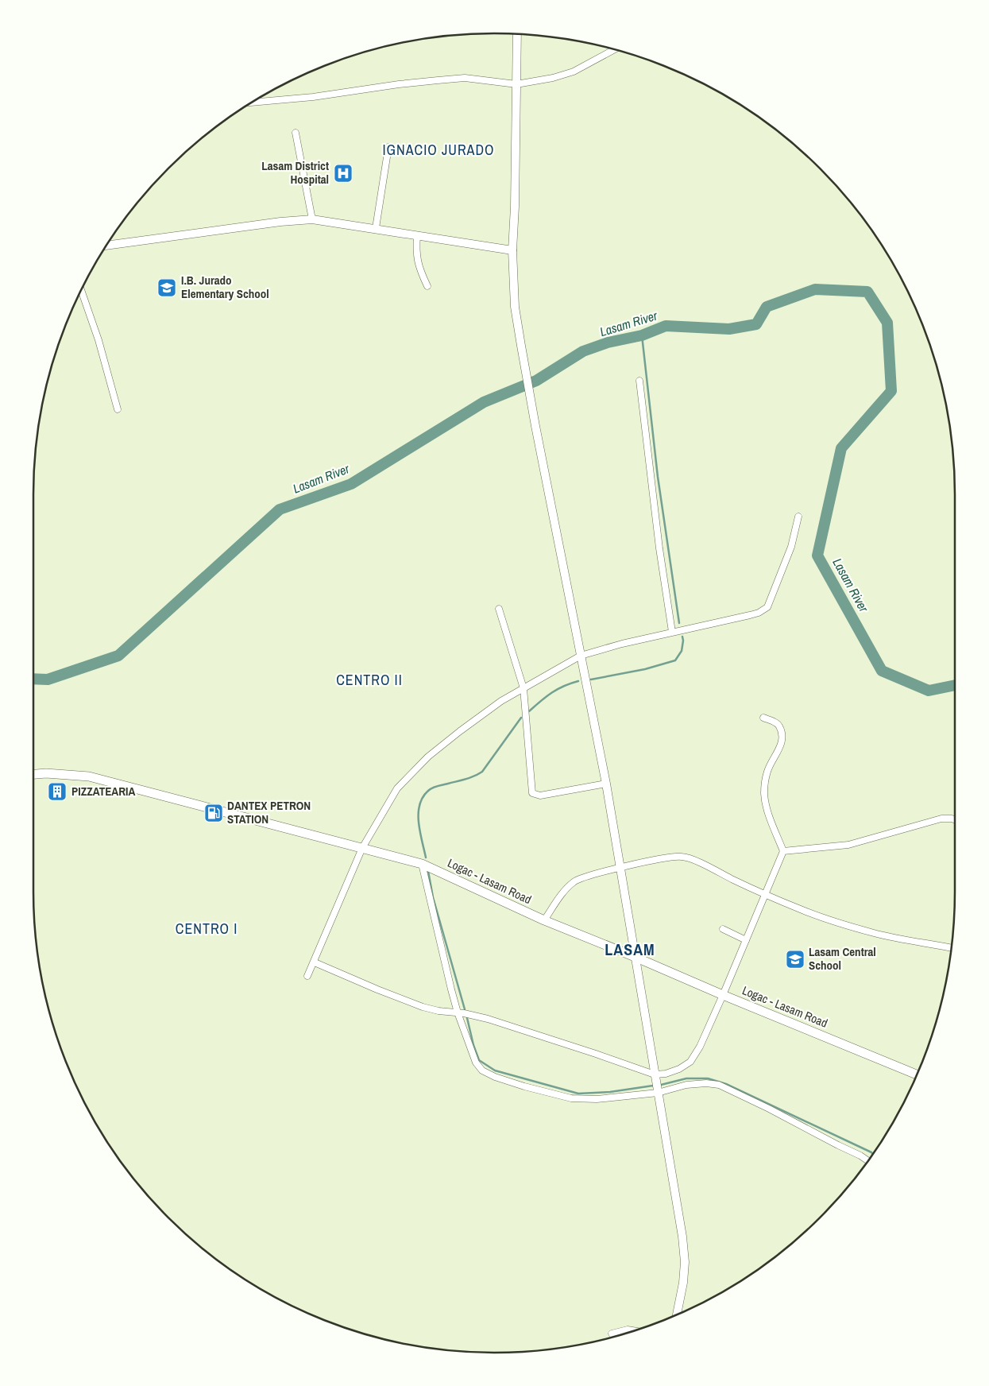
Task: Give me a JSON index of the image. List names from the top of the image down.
{
  "streets": {
    "main road": ["Logac - Lasam Road"]
  },
  "districts": [
    "IGNACIO JURADO",
    "CENTRO II",
    "CENTRO I",
    "LASAM"
  ],
  "water": ["Lasam River"],
  "places": {
    "hospital": ["Lasam District Hospital"],
    "school or university": ["I.B. Jurado Elementary School", "Lasam Central School"],
    "building": ["PIZZATEARIA"],
    "fuel station": ["DANTEX PETRON STATION"]
  }
}
